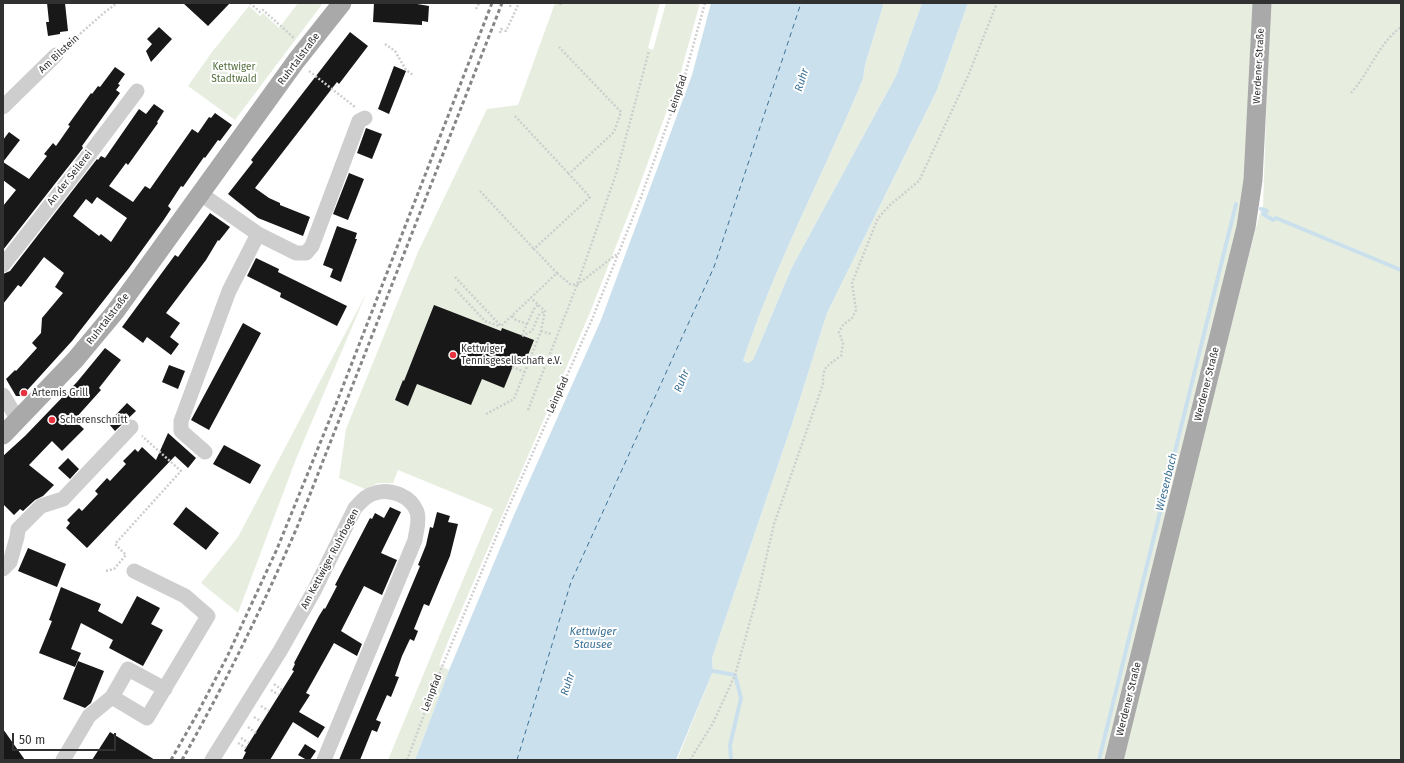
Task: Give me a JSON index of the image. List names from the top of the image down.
{
  "streets": {
    "main road": ["Ruhrtalstraße", "Werdener Straße"],
    "street": ["Am Bilstein", "An der Seilerei", "Am Kettwiger Ruhrbogen"],
    "path": ["Leinpfad"]
  },
  "water": ["Ruhr", "Wiesenbach", "Kettwiger Stausee"],
  "parks": ["Kettwiger Stadtwald"],
  "places": ["Kettwiger Tennisgesellschaft e.V.", "Artemis Grill", "Scherenschnitt"],
  "scale_bar": "50 m"
}
